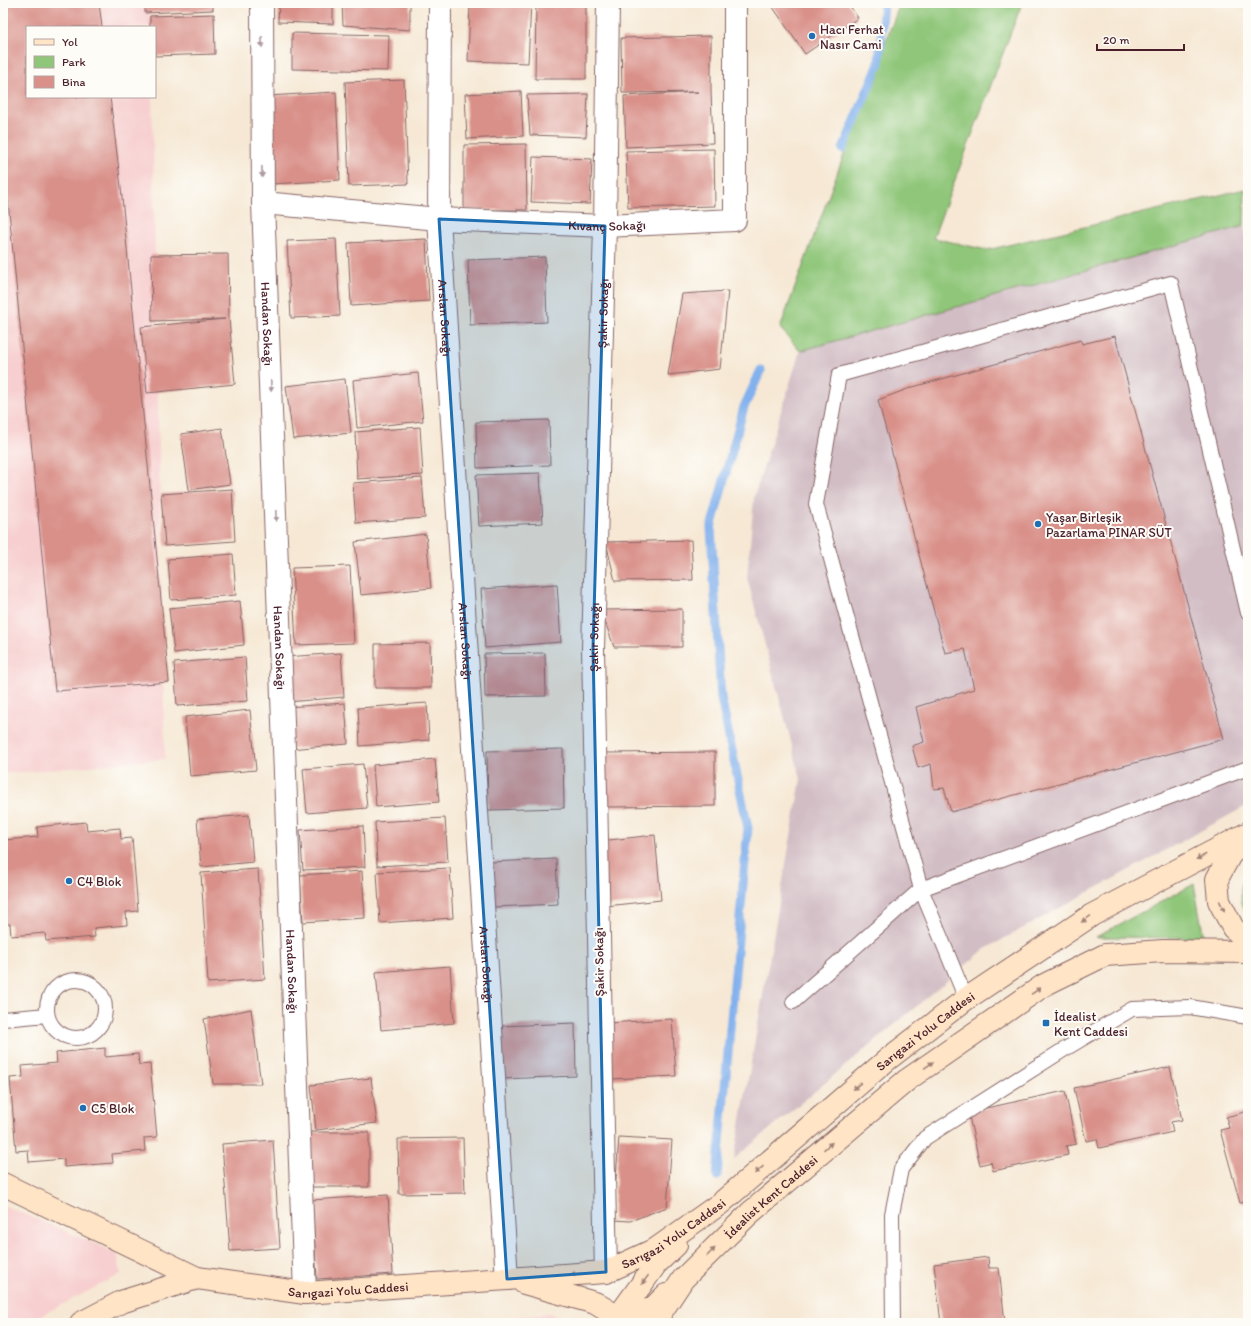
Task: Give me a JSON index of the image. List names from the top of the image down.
{
  "streets": {
    "street": [
      "Kıvanç Sokağı",
      "Şakir Sokağı",
      "Arslan Sokağı",
      "Handan Sokağı",
      "Sarıgazi Yolu Caddesi",
      "İdealist Kent Caddesi"
    ]
  },
  "crossings": [
    ["Kıvanç Sokağı", "Şakir Sokağı"],
    ["Kıvanç Sokağı", "Arslan Sokağı"],
    ["Kıvanç Sokağı", "Handan Sokağı"],
    ["Şakir Sokağı", "Sarıgazi Yolu Caddesi"],
    ["Arslan Sokağı", "Sarıgazi Yolu Caddesi"],
    ["Handan Sokağı", "Sarıgazi Yolu Caddesi"]
  ],
  "one_way": ["Handan Sokağı", "Sarıgazi Yolu Caddesi", "İdealist Kent Caddesi"],
  "places": {
    "other": [
      "Hacı Ferhat Nasır Cami",
      "Yaşar Birleşik Pazarlama PINAR SÜT",
      "C4 Blok",
      "C5 Blok"
    ],
    "transit": ["İdealist Kent Caddesi"]
  },
  "legend": ["Yol", "Park", "Bina"],
  "scale_bar": "20 m"
}
